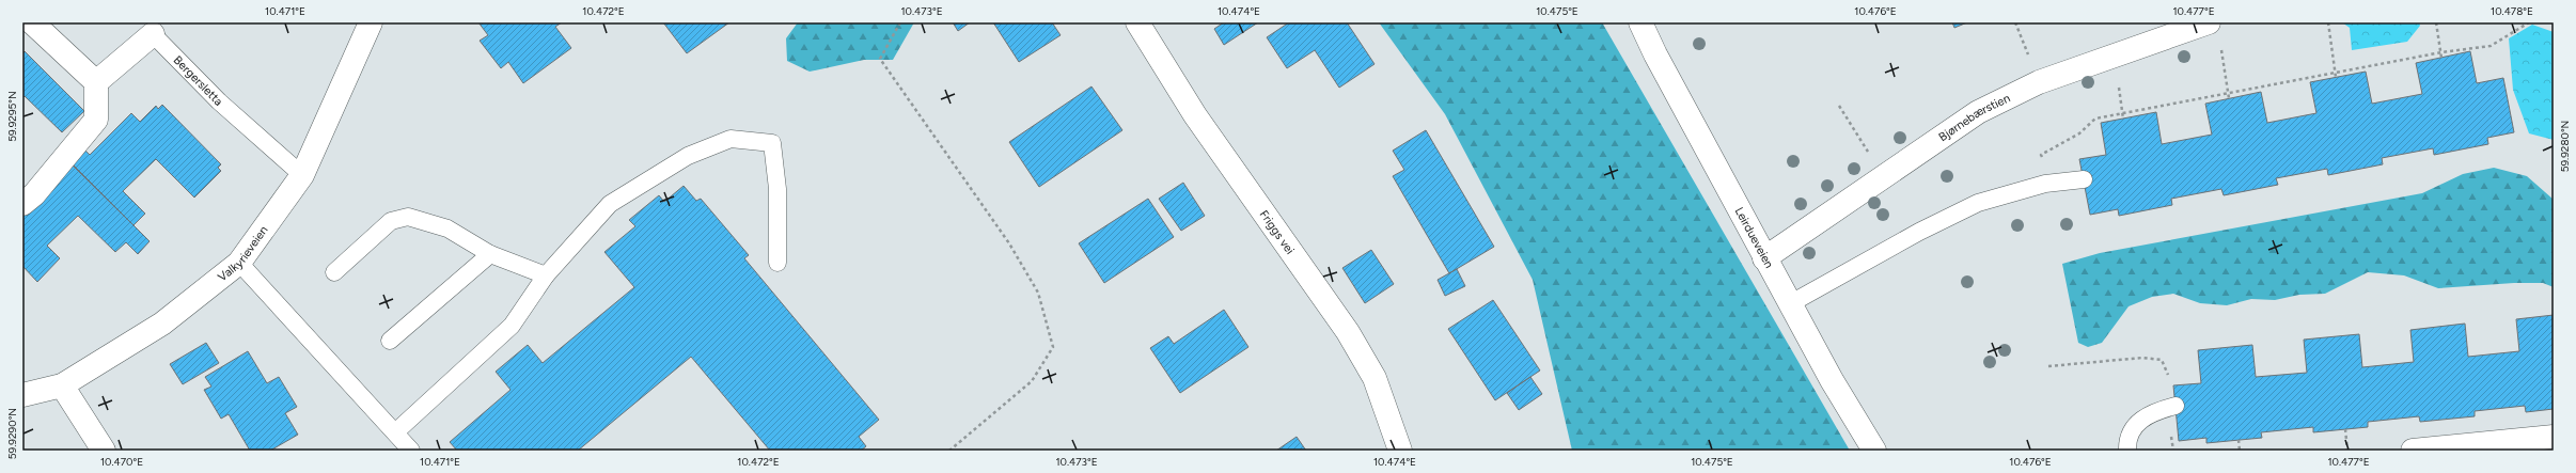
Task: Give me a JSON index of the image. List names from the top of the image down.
{
  "streets": {
    "street": [
      "Bergersletta",
      "Bjørnebærstien",
      "Friggs vei",
      "Leirdueveien",
      "Valkyrieveien"
    ]
  },
  "crossings": [
    ["Bergersletta", "Valkyrieveien"],
    ["Bjørnebærstien", "Leirdueveien"]
  ],
  "coordinates": [
    "10.471°E",
    "10.472°E",
    "10.473°E",
    "10.474°E",
    "10.475°E",
    "10.476°E",
    "10.477°E",
    "10.478°E",
    "59.9295°N",
    "59.9280°N",
    "59.9290°N",
    "10.470°E"
  ]
}
